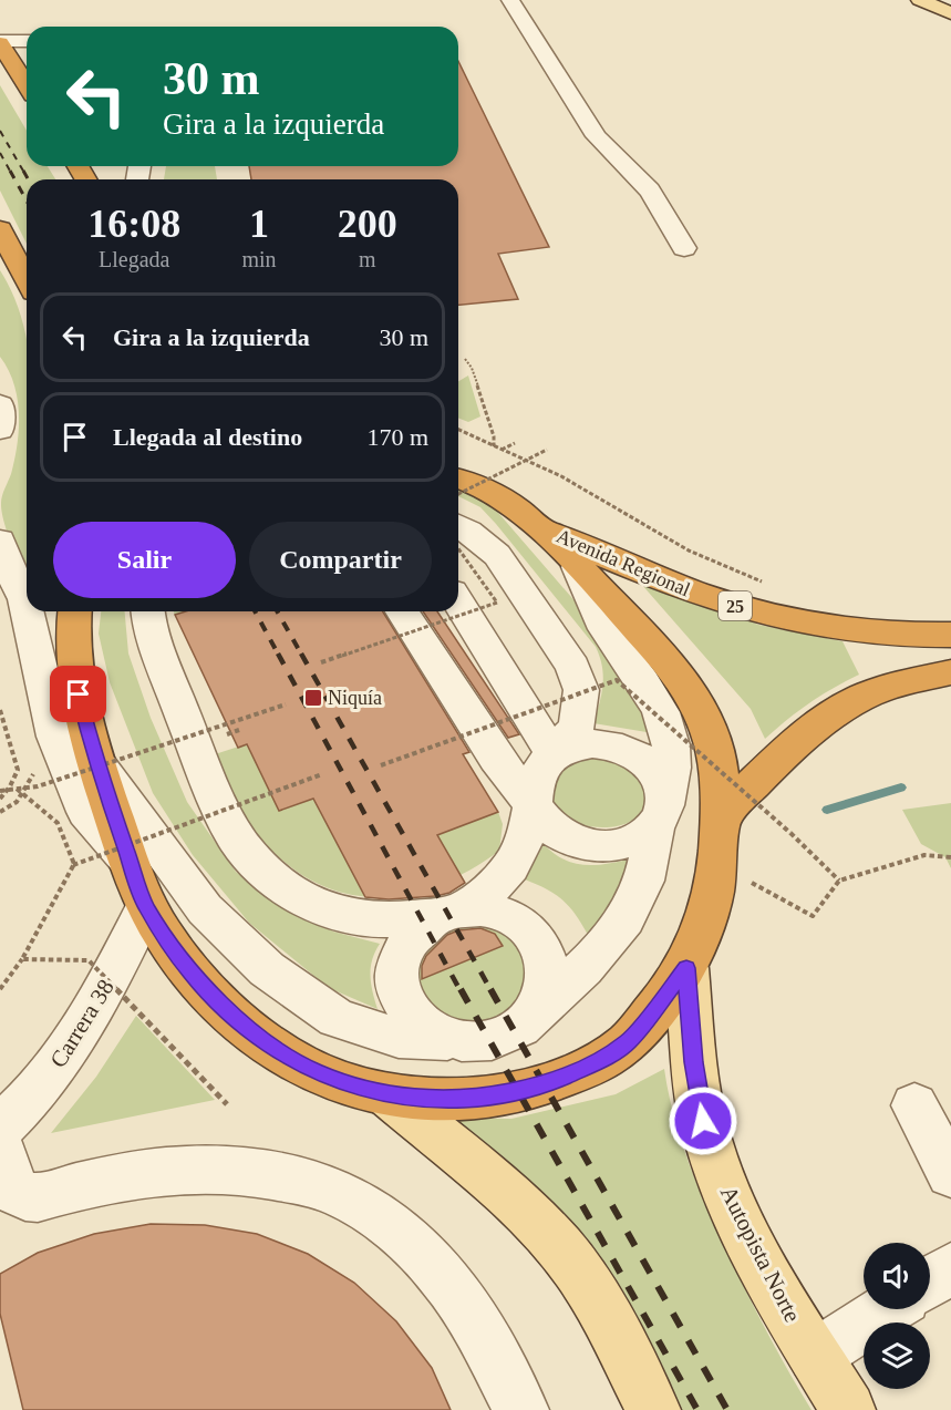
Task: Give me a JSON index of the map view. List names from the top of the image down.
{
  "streets": {
    "highway": ["Avenida Regional", "25"],
    "main road": ["Autopista Norte"],
    "street": ["Carrera 38"]
  },
  "crossings": [
    ["Avenida Regional", "25"],
    ["25", "Carrera 38"],
    ["25", "Autopista Norte"]
  ],
  "places": {
    "transit": ["Niquía"]
  },
  "page": {
    "turn": ["30 m", "Gira a la izquierda"],
    "eta": [
      "16:08",
      "Llegada",
      "1",
      "min",
      "200",
      "m"
    ],
    "list": [
      {
        "name": "Gira a la izquierda",
        "value": "30 m"
      },
      {
        "name": "Llegada al destino",
        "value": "170 m"
      }
    ],
    "buttons": ["Salir", "Compartir"]
  }
}
